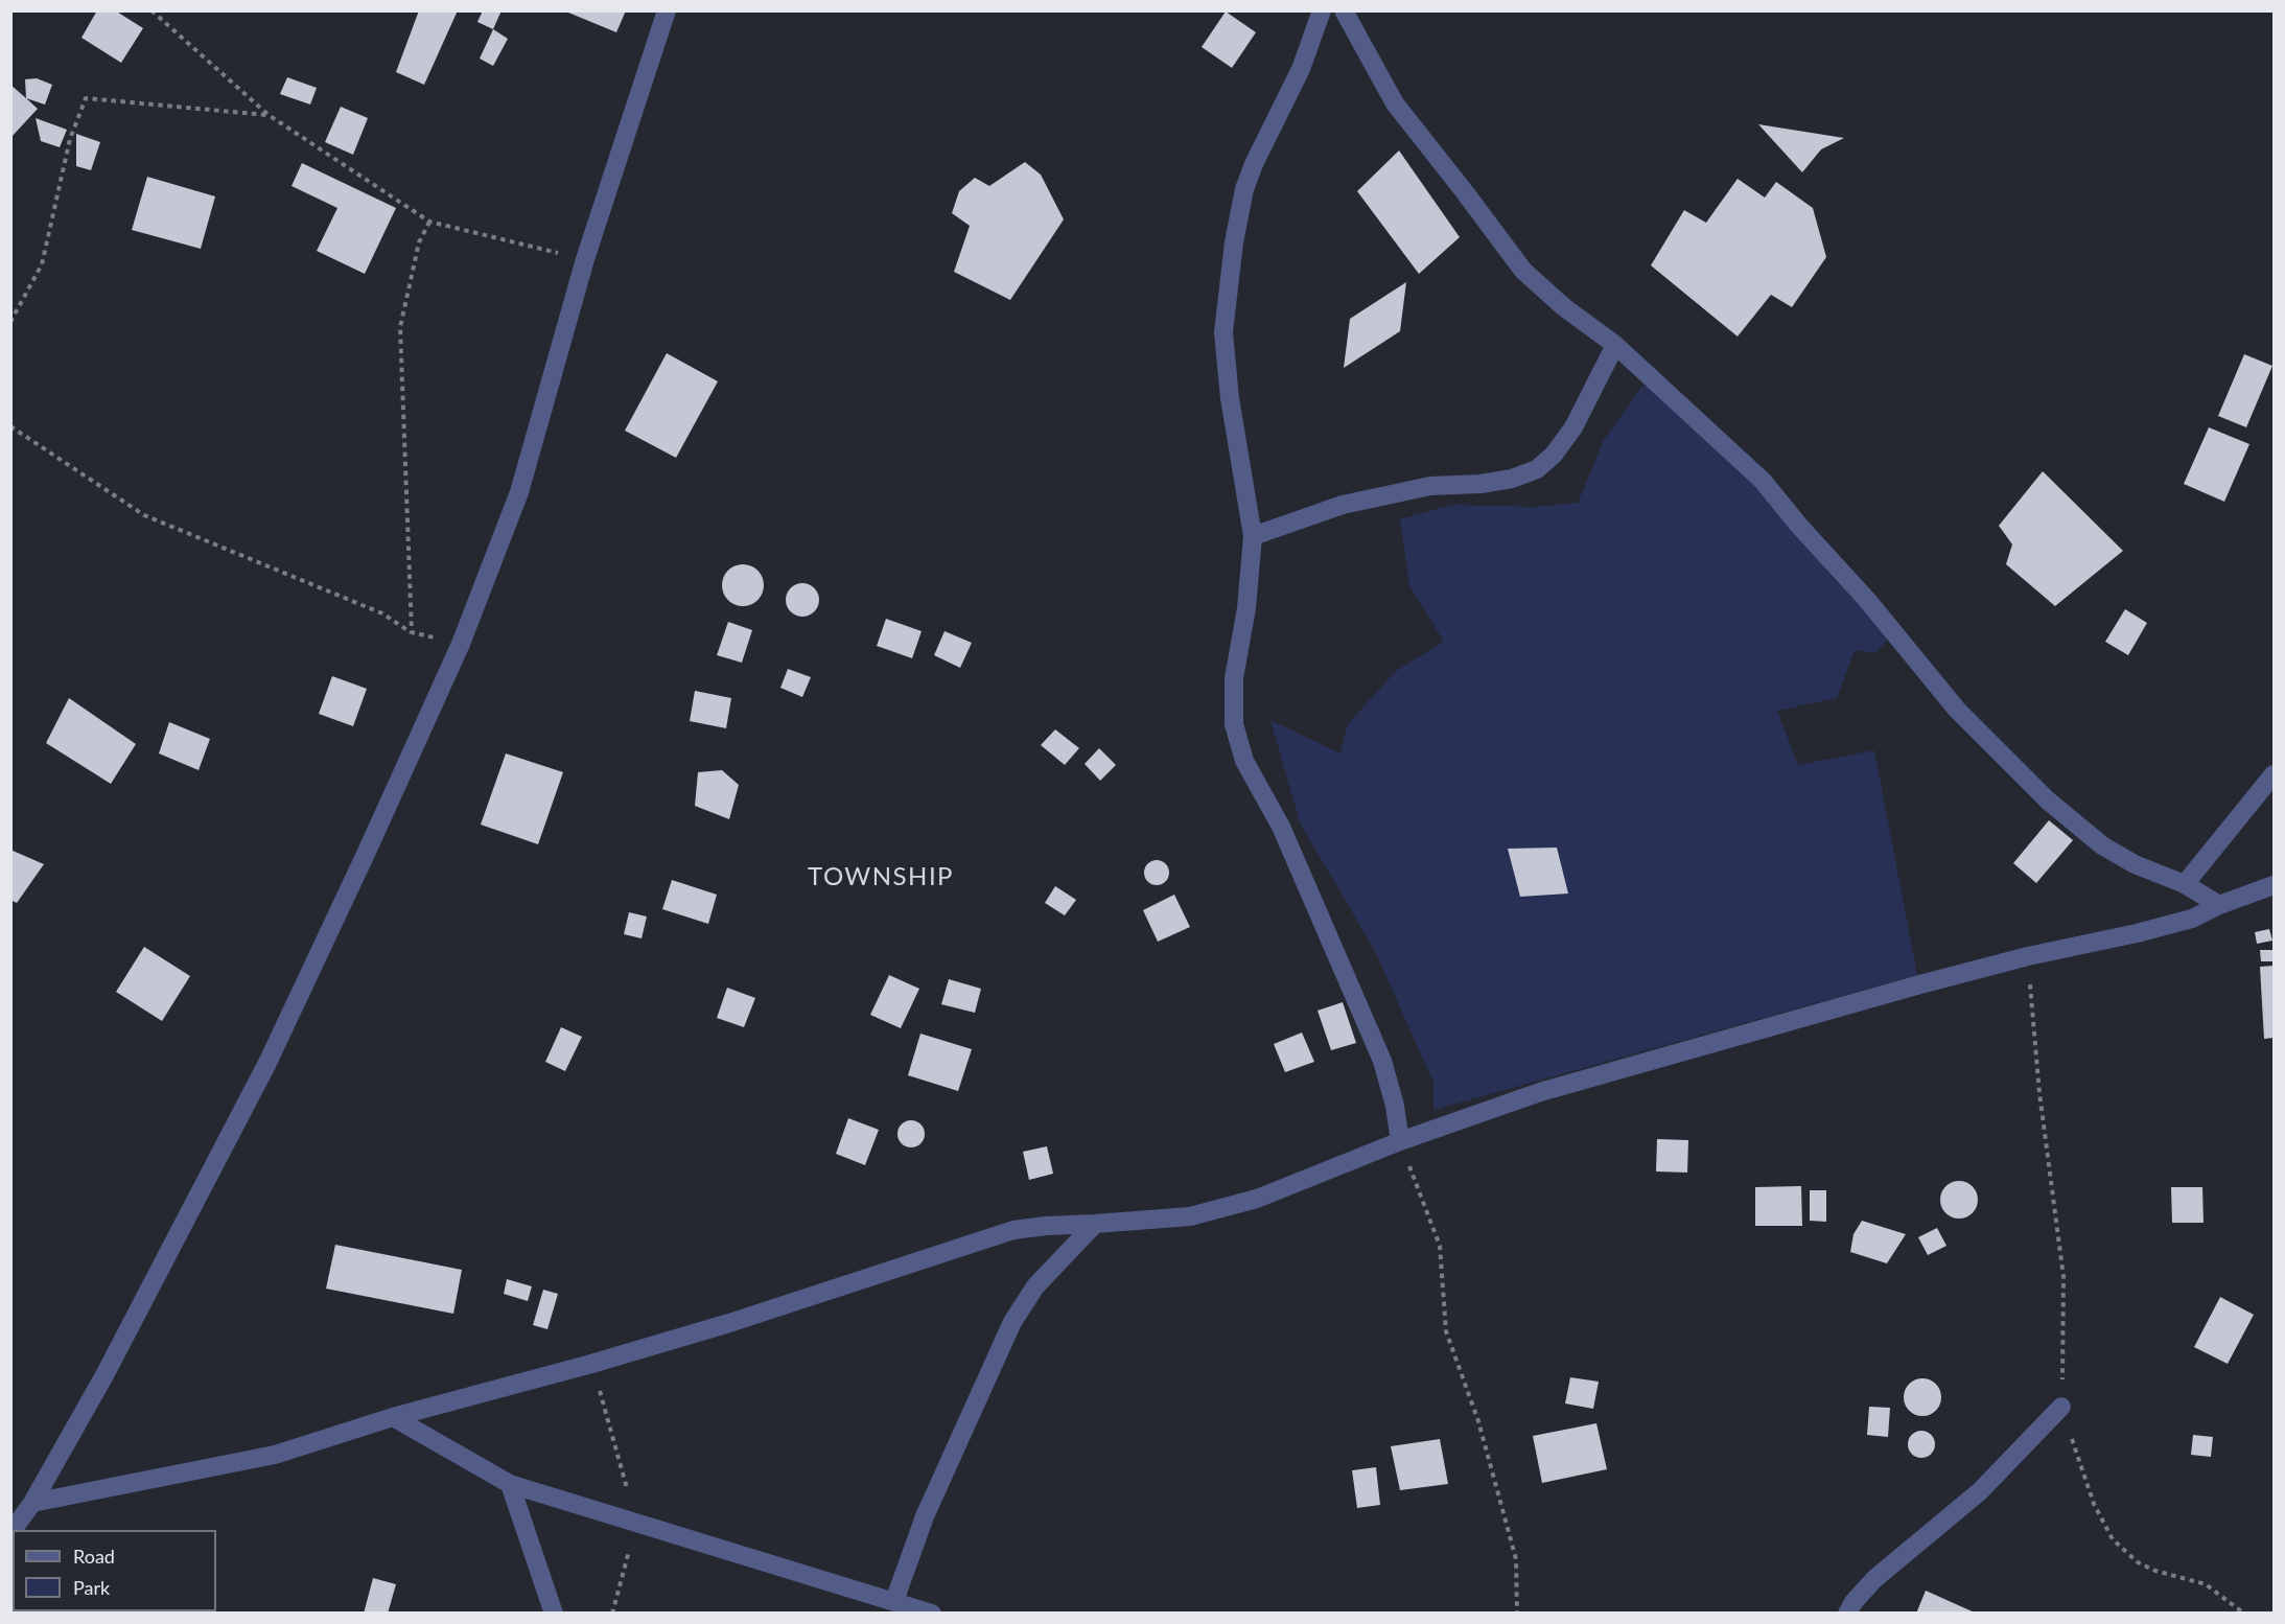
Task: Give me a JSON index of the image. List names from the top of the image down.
{
  "districts": ["TOWNSHIP"],
  "legend": ["Road", "Park"]
}
